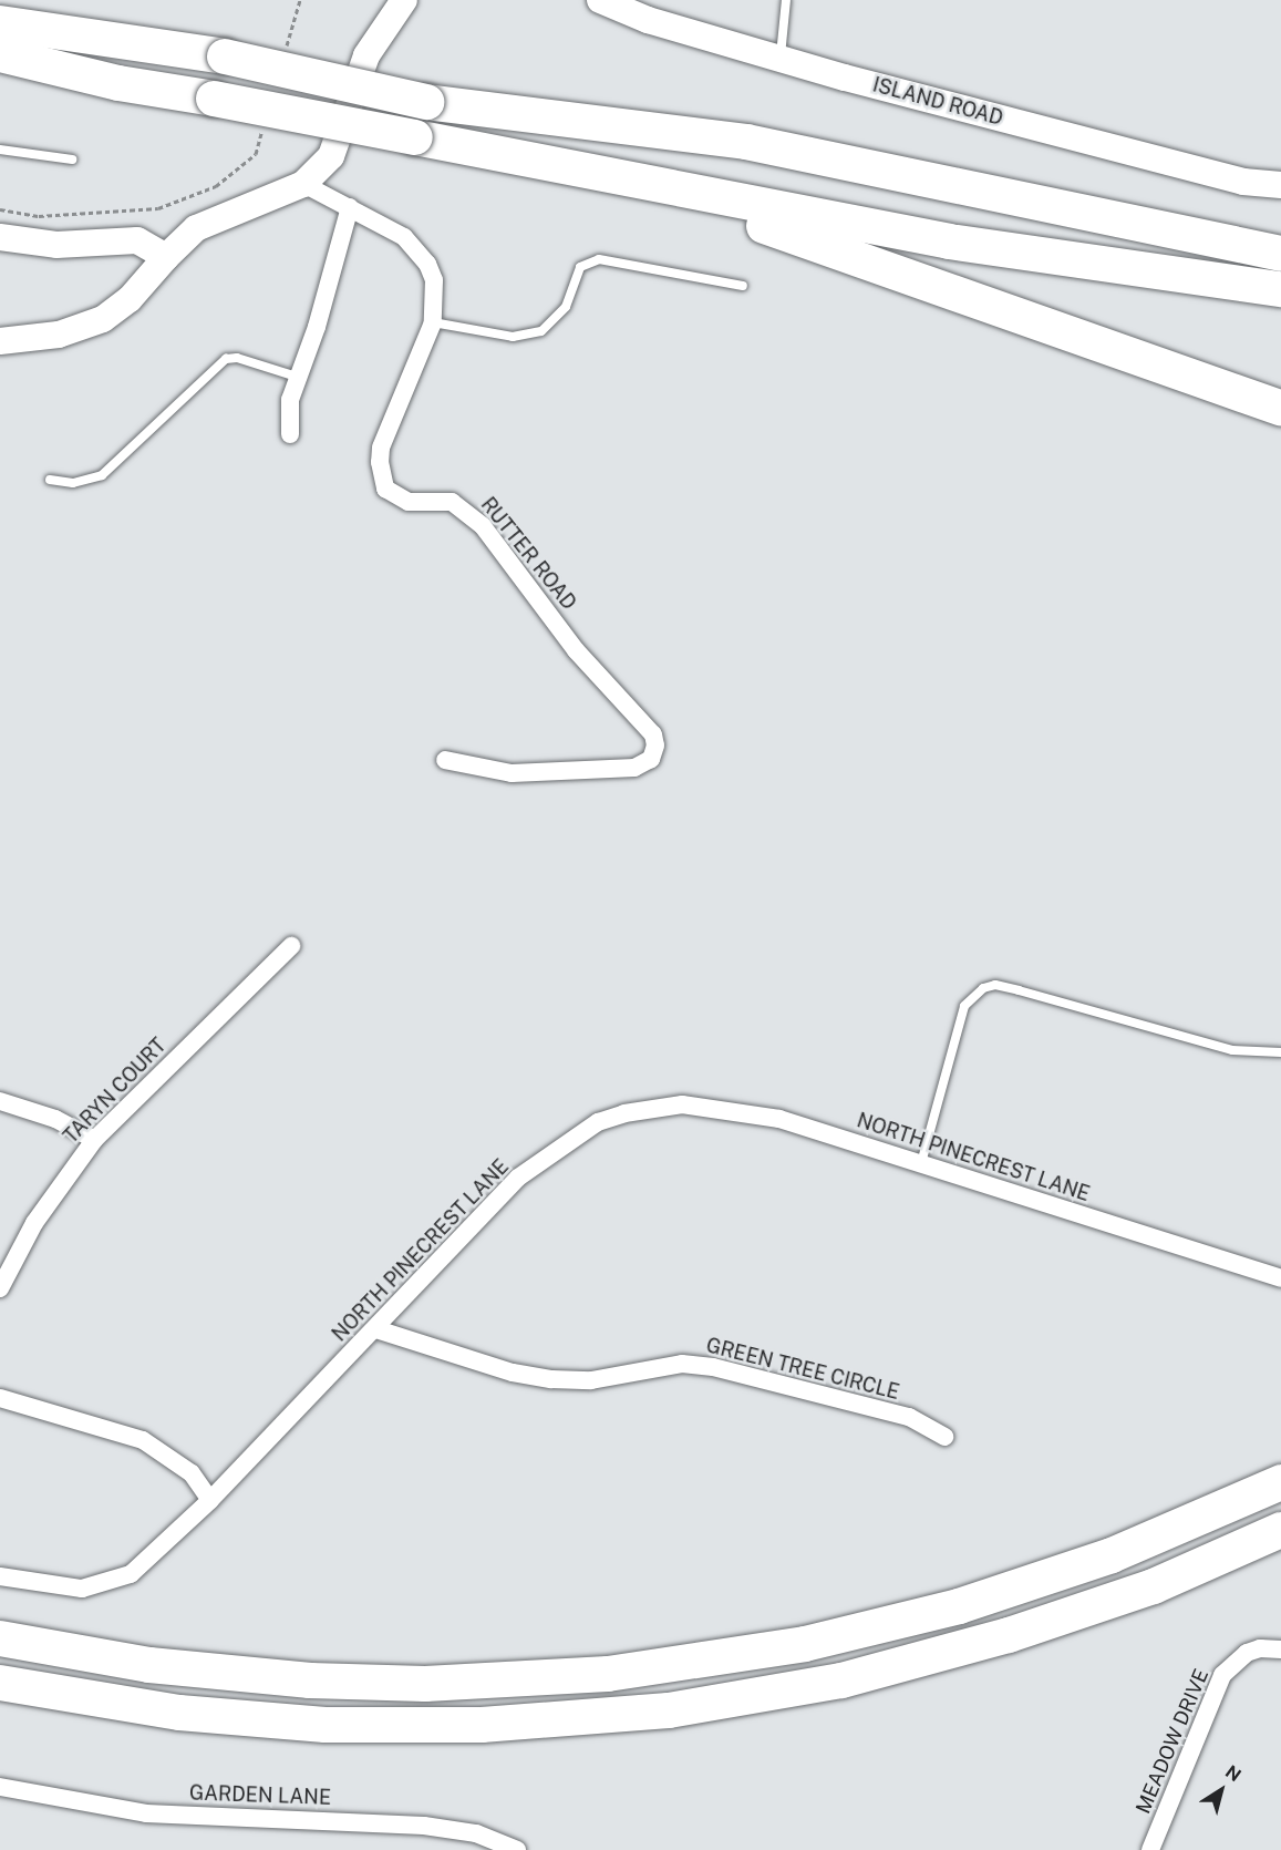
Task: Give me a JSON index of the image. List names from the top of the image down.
{
  "streets": {
    "street": [
      "ISLAND ROAD",
      "RUTTER ROAD",
      "TARYN COURT",
      "NORTH PINECREST LANE",
      "GREEN TREE CIRCLE",
      "MEADOW DRIVE",
      "GARDEN LANE"
    ]
  },
  "crossings": [
    ["NORTH PINECREST LANE", "GREEN TREE CIRCLE"]
  ],
  "north": "top right"
}
